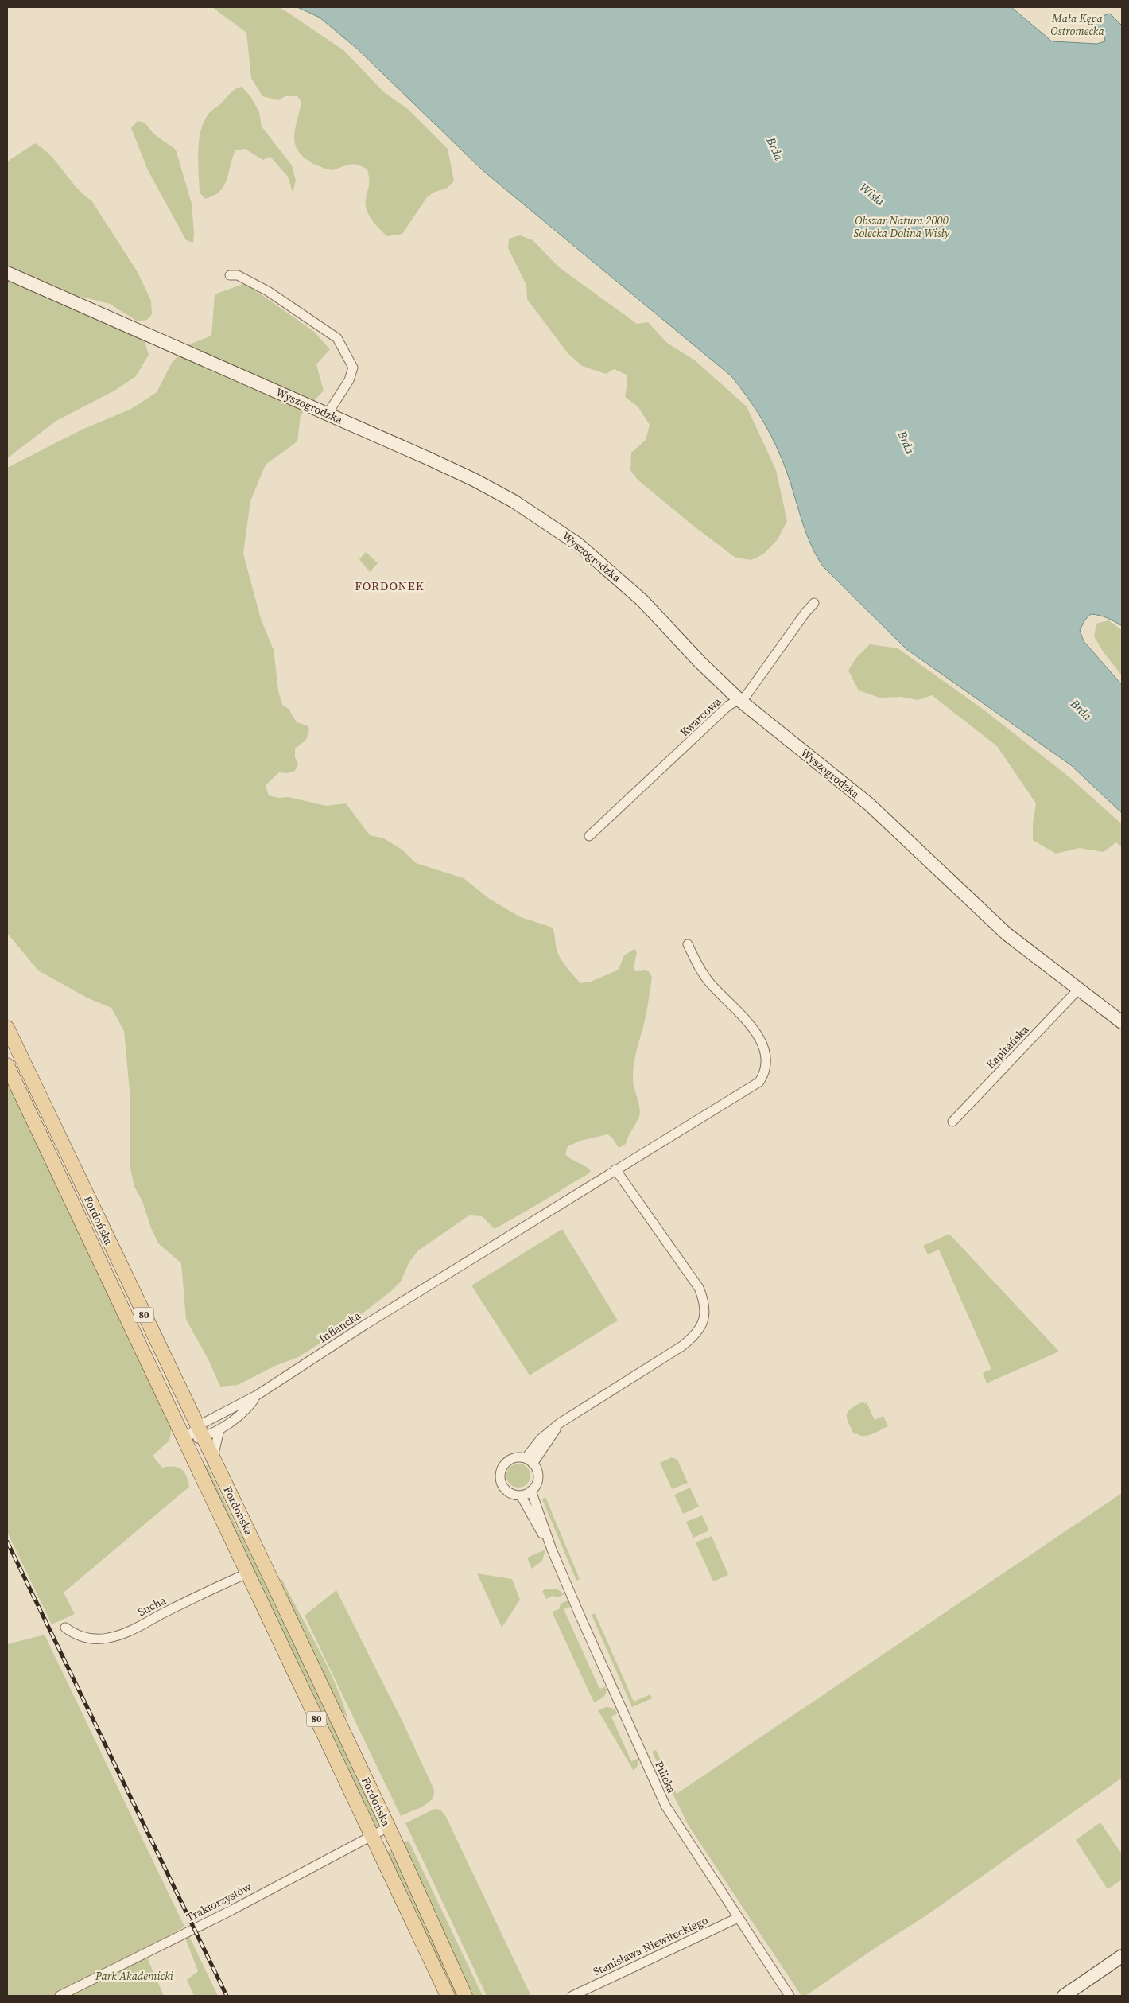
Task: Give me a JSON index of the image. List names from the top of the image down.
{
  "streets": {
    "main road": ["Fordońska", "80"],
    "street": [
      "Wyszogrodzka",
      "Kwarcowa",
      "Kapitańska",
      "Inflancka",
      "Sucha",
      "Pilicka",
      "Traktorzystów",
      "Stanisława Niewiteckiego"
    ]
  },
  "crossings": [
    ["Wyszogrodzka", "Kwarcowa"],
    ["Wyszogrodzka", "Kapitańska"],
    ["Fordońska", "Inflancka"],
    ["Fordońska", "Sucha"],
    ["Fordońska", "Traktorzystów"],
    ["Pilicka", "Stanisława Niewiteckiego"]
  ],
  "districts": ["FORDONEK"],
  "water": ["Brda", "Wisła"],
  "parks": ["Mała Kępa Ostromecka", "Obszar Natura 2000 Solecka Dolina Wisły", "Park Akademicki"]
}
